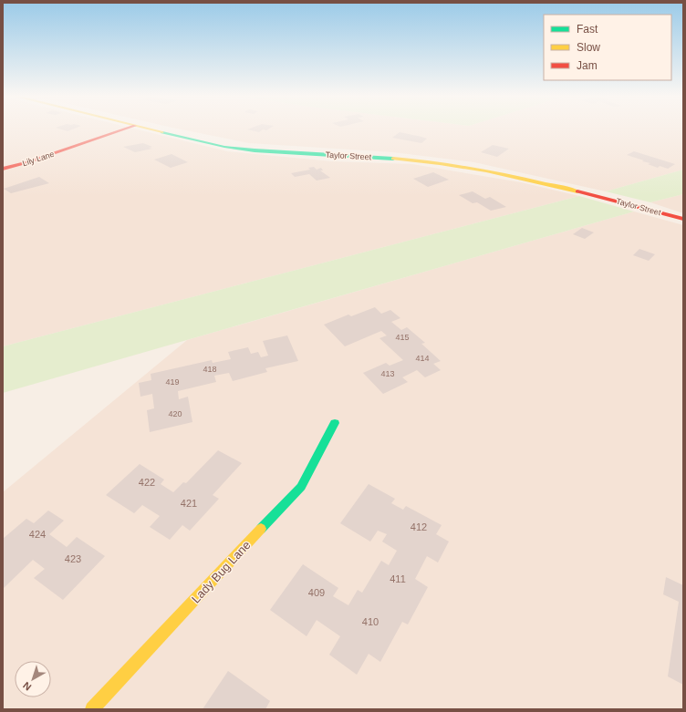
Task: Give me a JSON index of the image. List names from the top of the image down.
{
  "streets": {
    "street": ["Taylor Street", "Lily Lane", "Lady Bug Lane"]
  },
  "house_numbers": [
    "415",
    "414",
    "418",
    "413",
    "419",
    "420",
    "422",
    "421",
    "412",
    "424",
    "423",
    "411",
    "409",
    "410"
  ],
  "legend": ["Fast", "Slow", "Jam"],
  "north": "bottom left"
}
